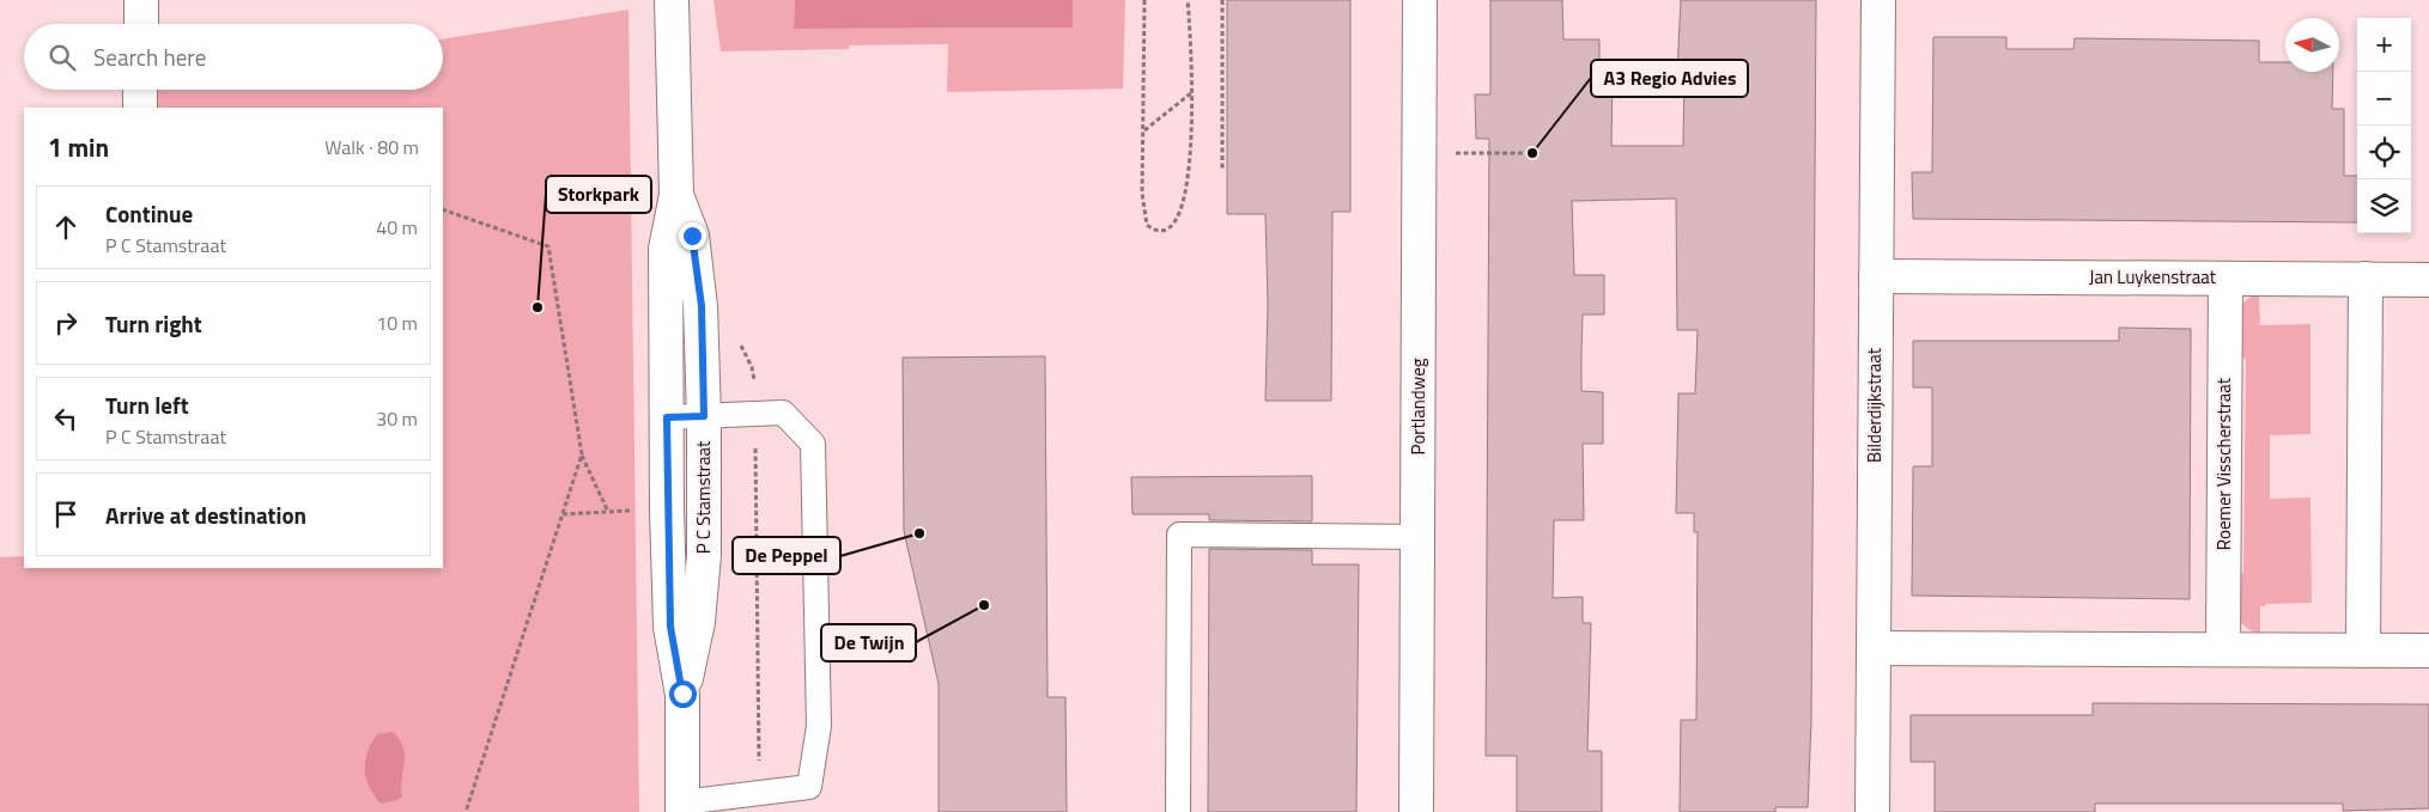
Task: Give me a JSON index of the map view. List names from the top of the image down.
{
  "streets": {
    "street": [
      "Jan Luykenstraat",
      "Bilderdijkstraat",
      "Portlandweg",
      "Roemer Visscherstraat",
      "P C Stamstraat"
    ]
  },
  "crossings": [
    ["Jan Luykenstraat", "Bilderdijkstraat"],
    ["Jan Luykenstraat", "Roemer Visscherstraat"]
  ],
  "places": [
    "A3 Regio Advies",
    "Storkpark",
    "De Peppel",
    "De Twijn"
  ],
  "north": "left",
  "page": {
    "map_buttons": ["+", "−"],
    "search": "Search here",
    "heading": ["1 min", "Walk · 80 m"],
    "list": [
      ["Continue", "P C Stamstraat", "40 m"],
      ["Turn right", "10 m"],
      ["Turn left", "P C Stamstraat", "30 m"],
      "Arrive at destination"
    ]
  }
}
